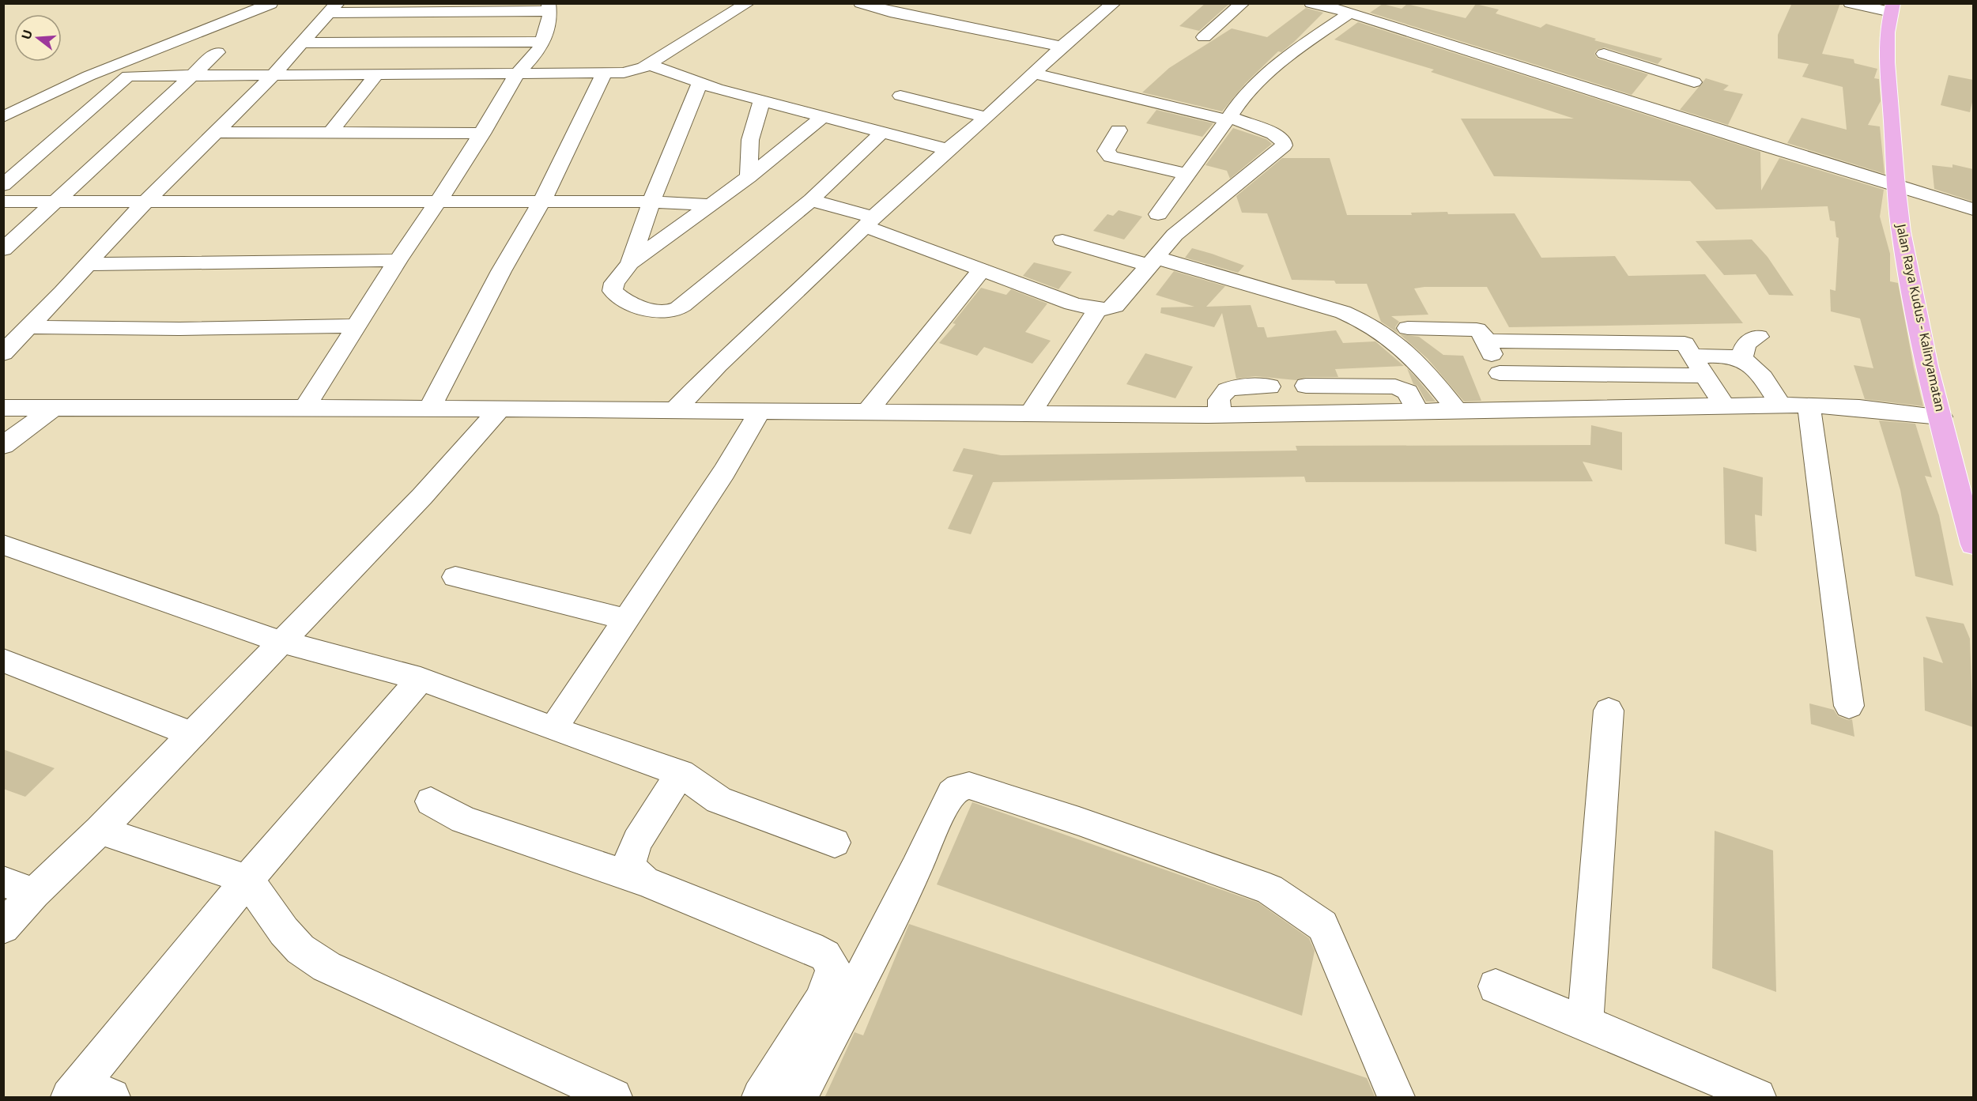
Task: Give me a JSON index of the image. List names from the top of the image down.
{
  "streets": {
    "main road": ["Jalan Raya Kudus - Kalinyamatan"]
  },
  "north": "left"
}
